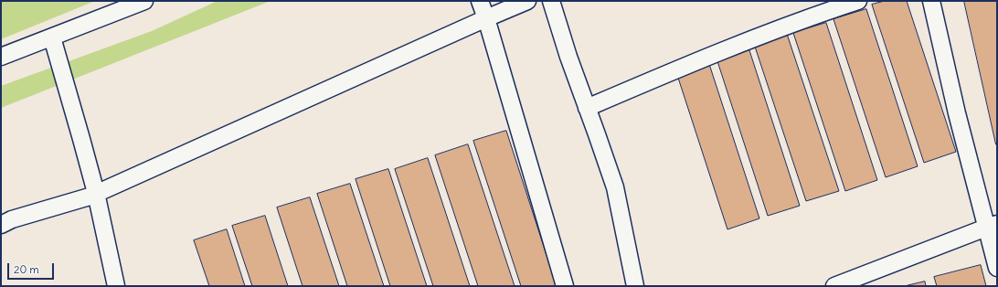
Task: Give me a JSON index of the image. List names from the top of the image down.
{
  "scale_bar": "20 m"
}
